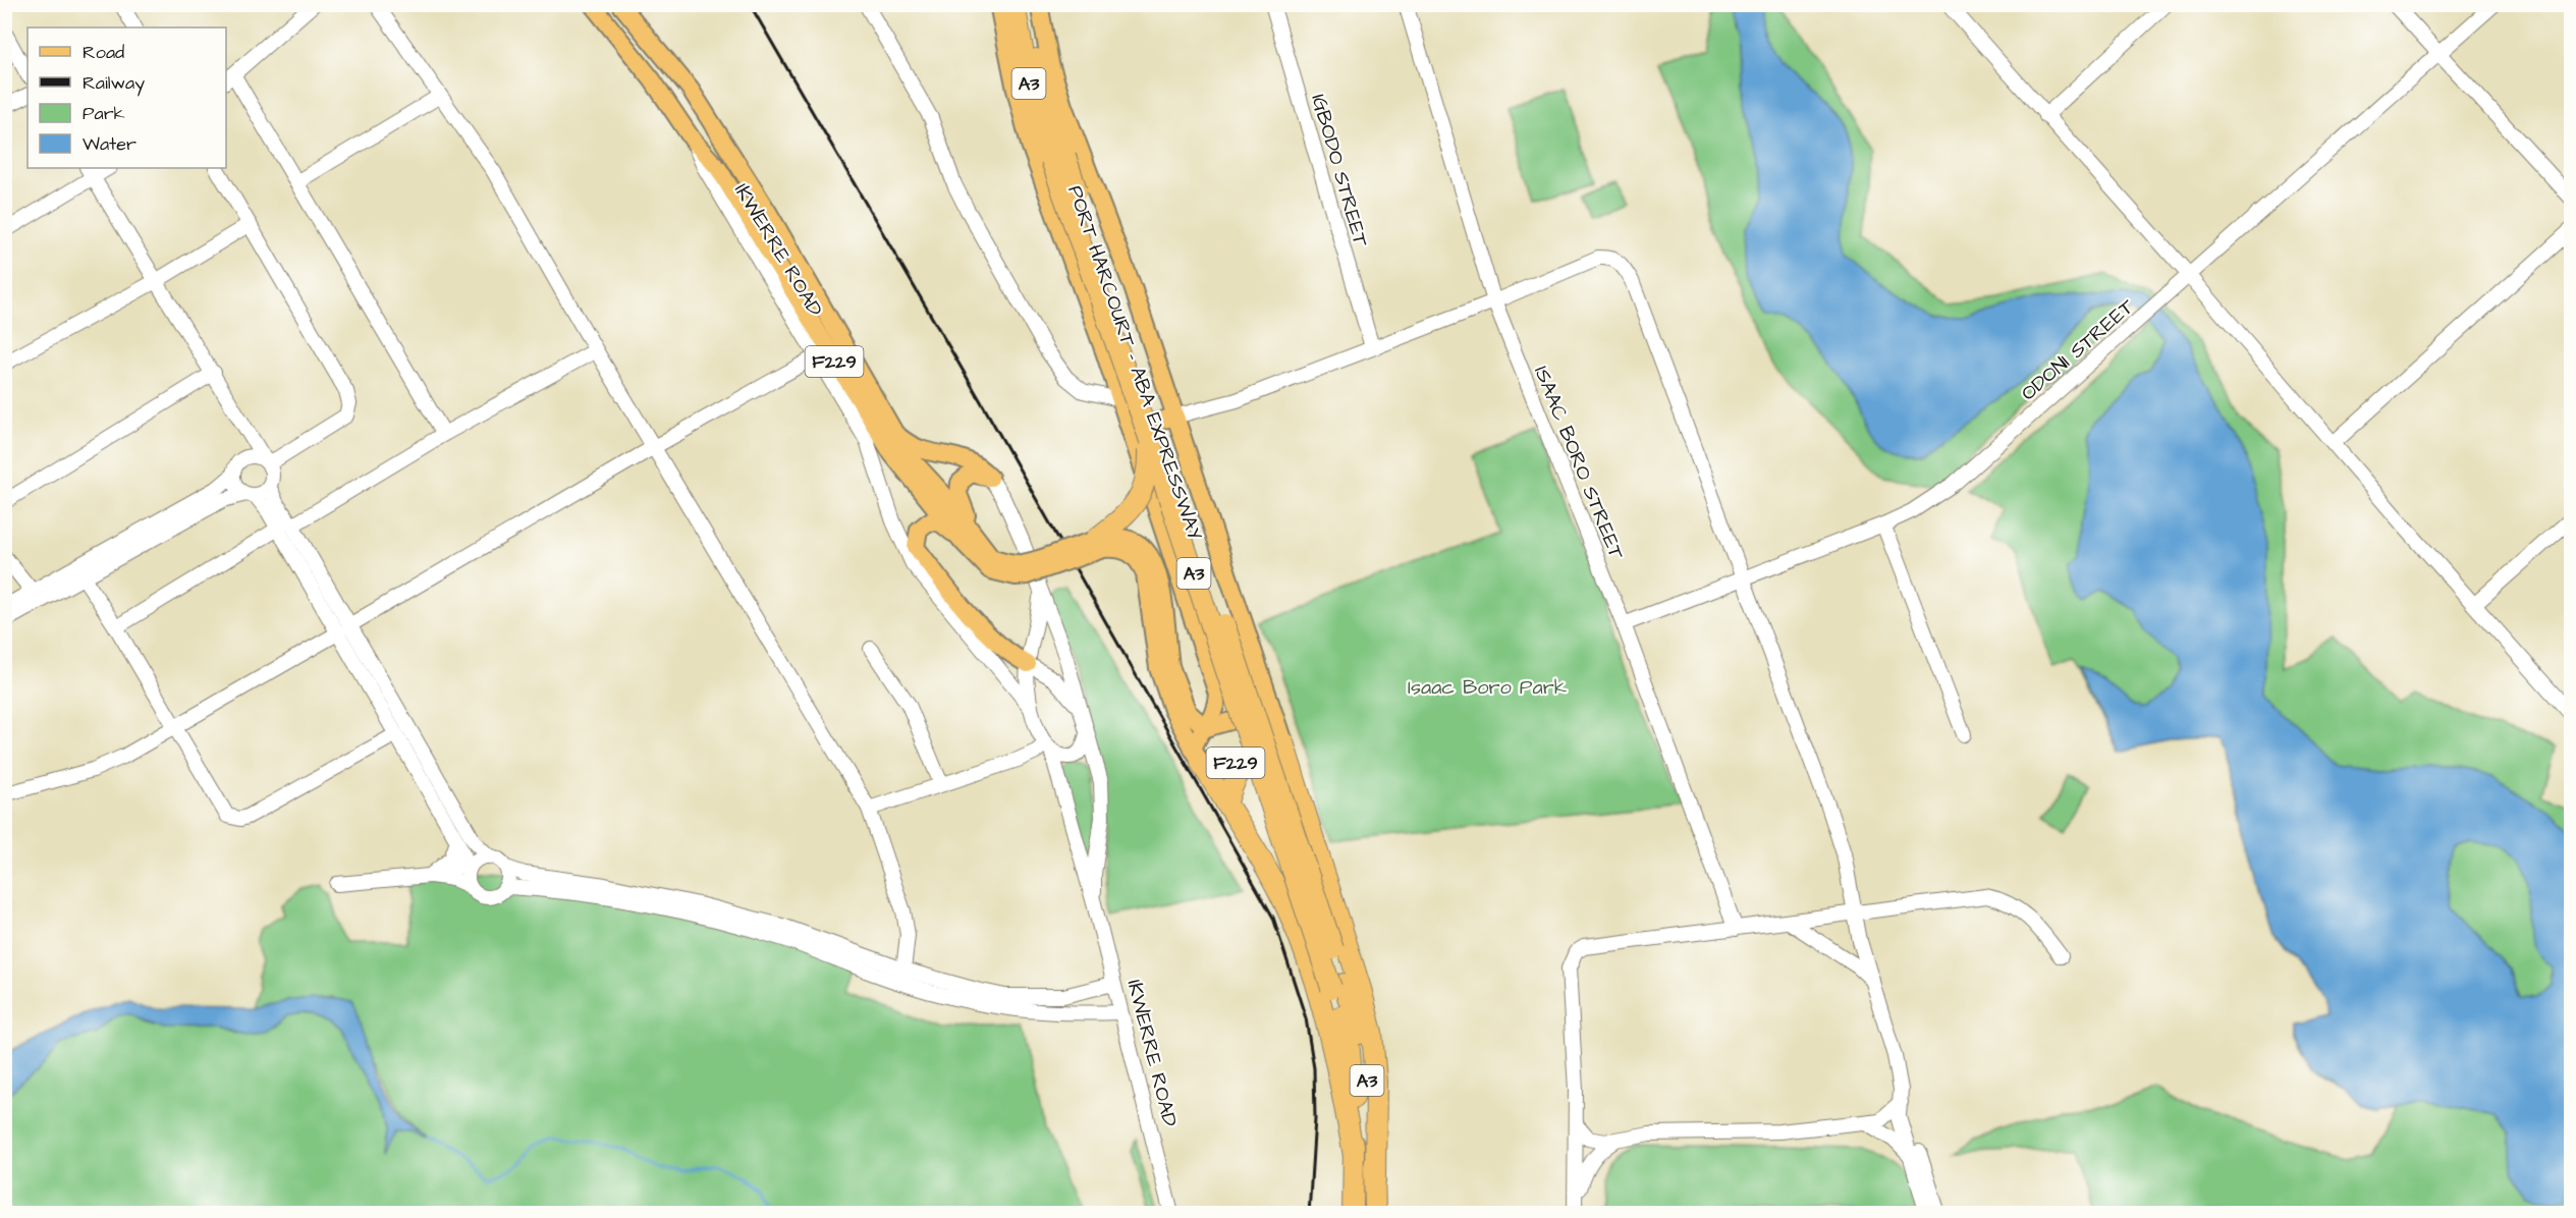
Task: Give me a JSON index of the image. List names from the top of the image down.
{
  "streets": {
    "highway": ["A3", "F229", "PORT HARCOURT - ABA EXPRESSWAY"],
    "main road": ["IKWERRE ROAD"],
    "street": ["IGBODO STREET", "ODONI STREET", "ISAAC BORO STREET"]
  },
  "crossings": [
    ["IKWERRE ROAD", "F229"],
    ["ODONI STREET", "ISAAC BORO STREET"]
  ],
  "parks": ["Isaac Boro Park"],
  "legend": [
    "Road",
    "Railway",
    "Park",
    "Water"
  ]
}
